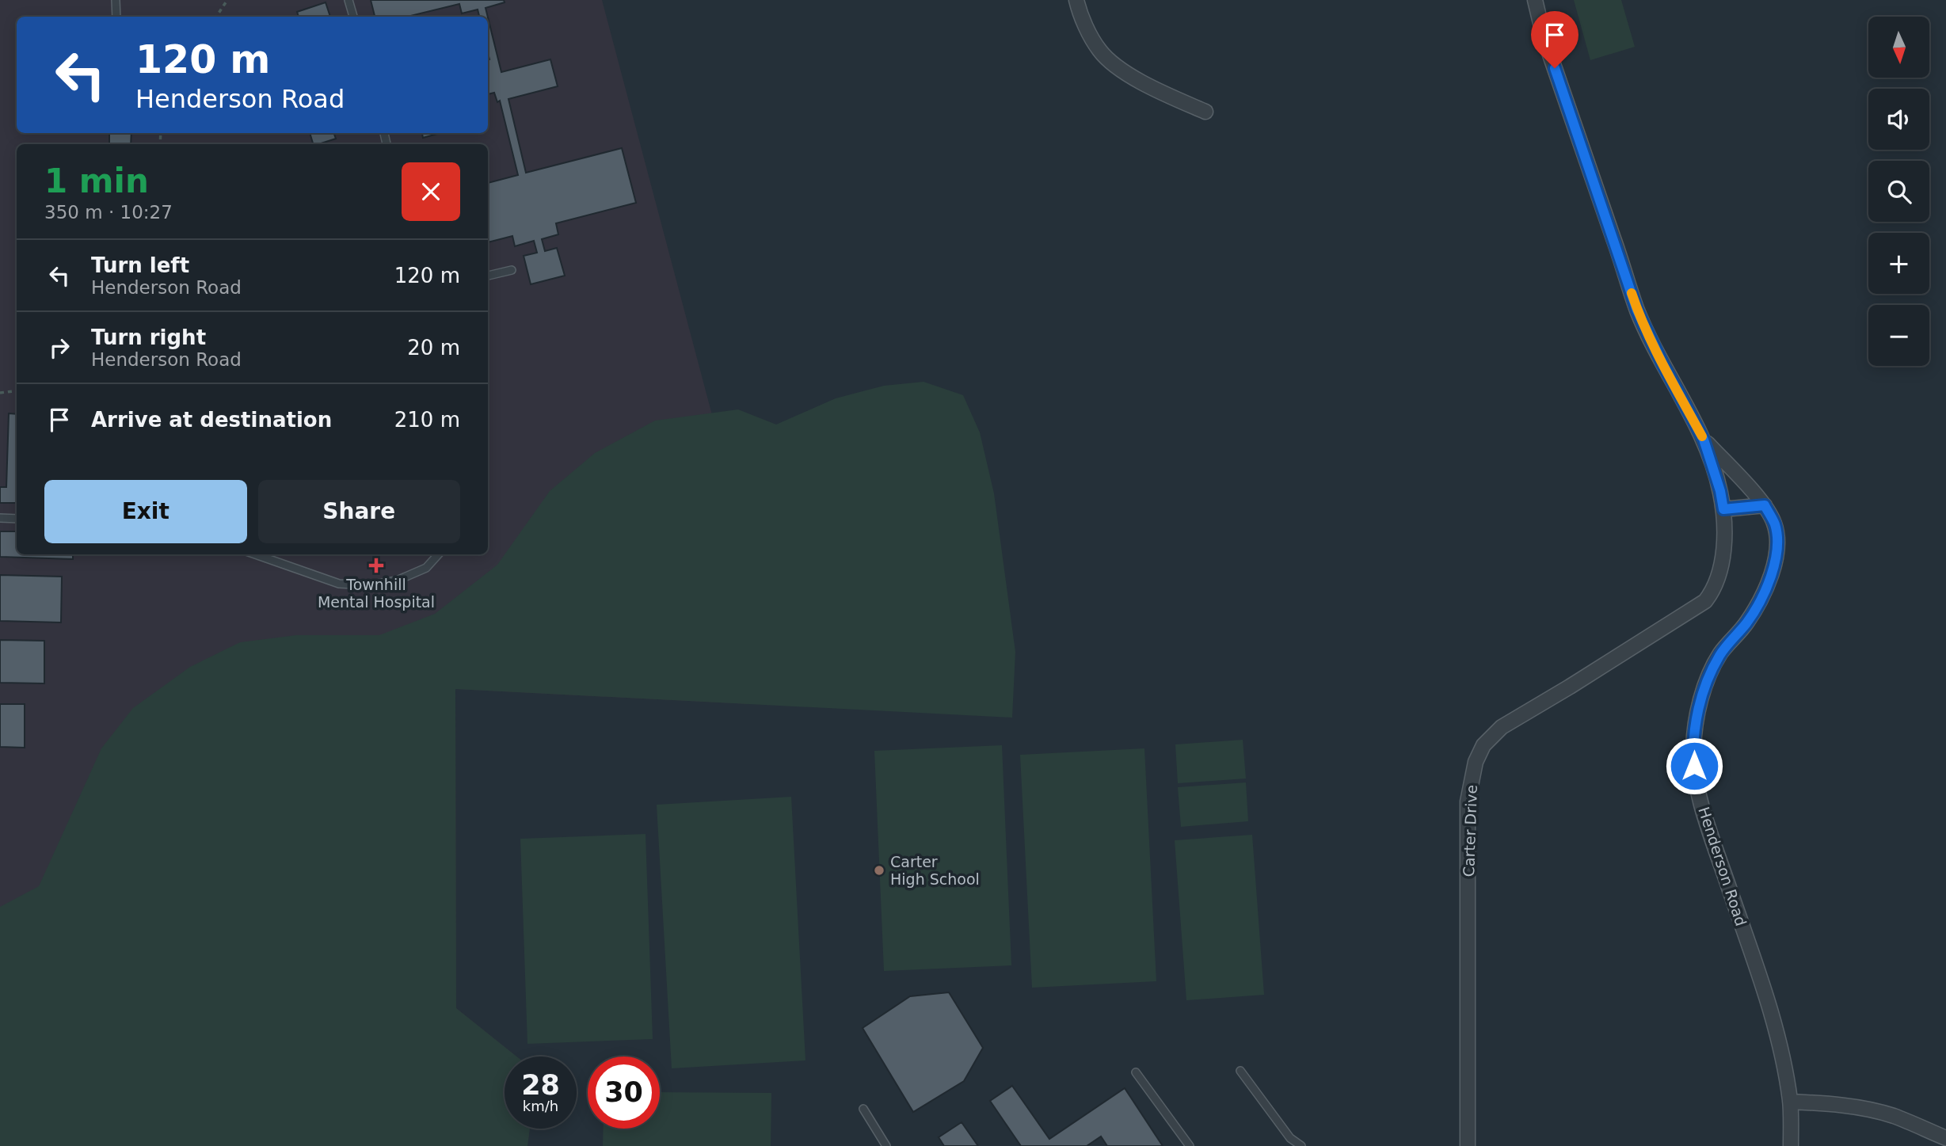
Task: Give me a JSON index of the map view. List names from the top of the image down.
{
  "streets": {
    "street": ["Carter Drive", "Henderson Road"]
  },
  "crossings": [
    ["Carter Drive", "Henderson Road"]
  ],
  "places": {
    "health": ["Townhill Mental Hospital"],
    "other": ["Carter High School"]
  },
  "north": "bottom",
  "page": {
    "map_buttons": ["+", "−"],
    "turn": ["120 m", "Henderson Road"],
    "heading": ["1 min", "350 m · 10:27"],
    "list": [
      {
        "name": "Turn left",
        "note": "Henderson Road",
        "value": "120 m"
      },
      {
        "name": "Turn right",
        "note": "Henderson Road",
        "value": "20 m"
      },
      {
        "name": "Arrive at destination",
        "value": "210 m"
      }
    ],
    "buttons": ["Exit", "Share"],
    "speed": "28 km/h",
    "limit": "30"
  }
}
